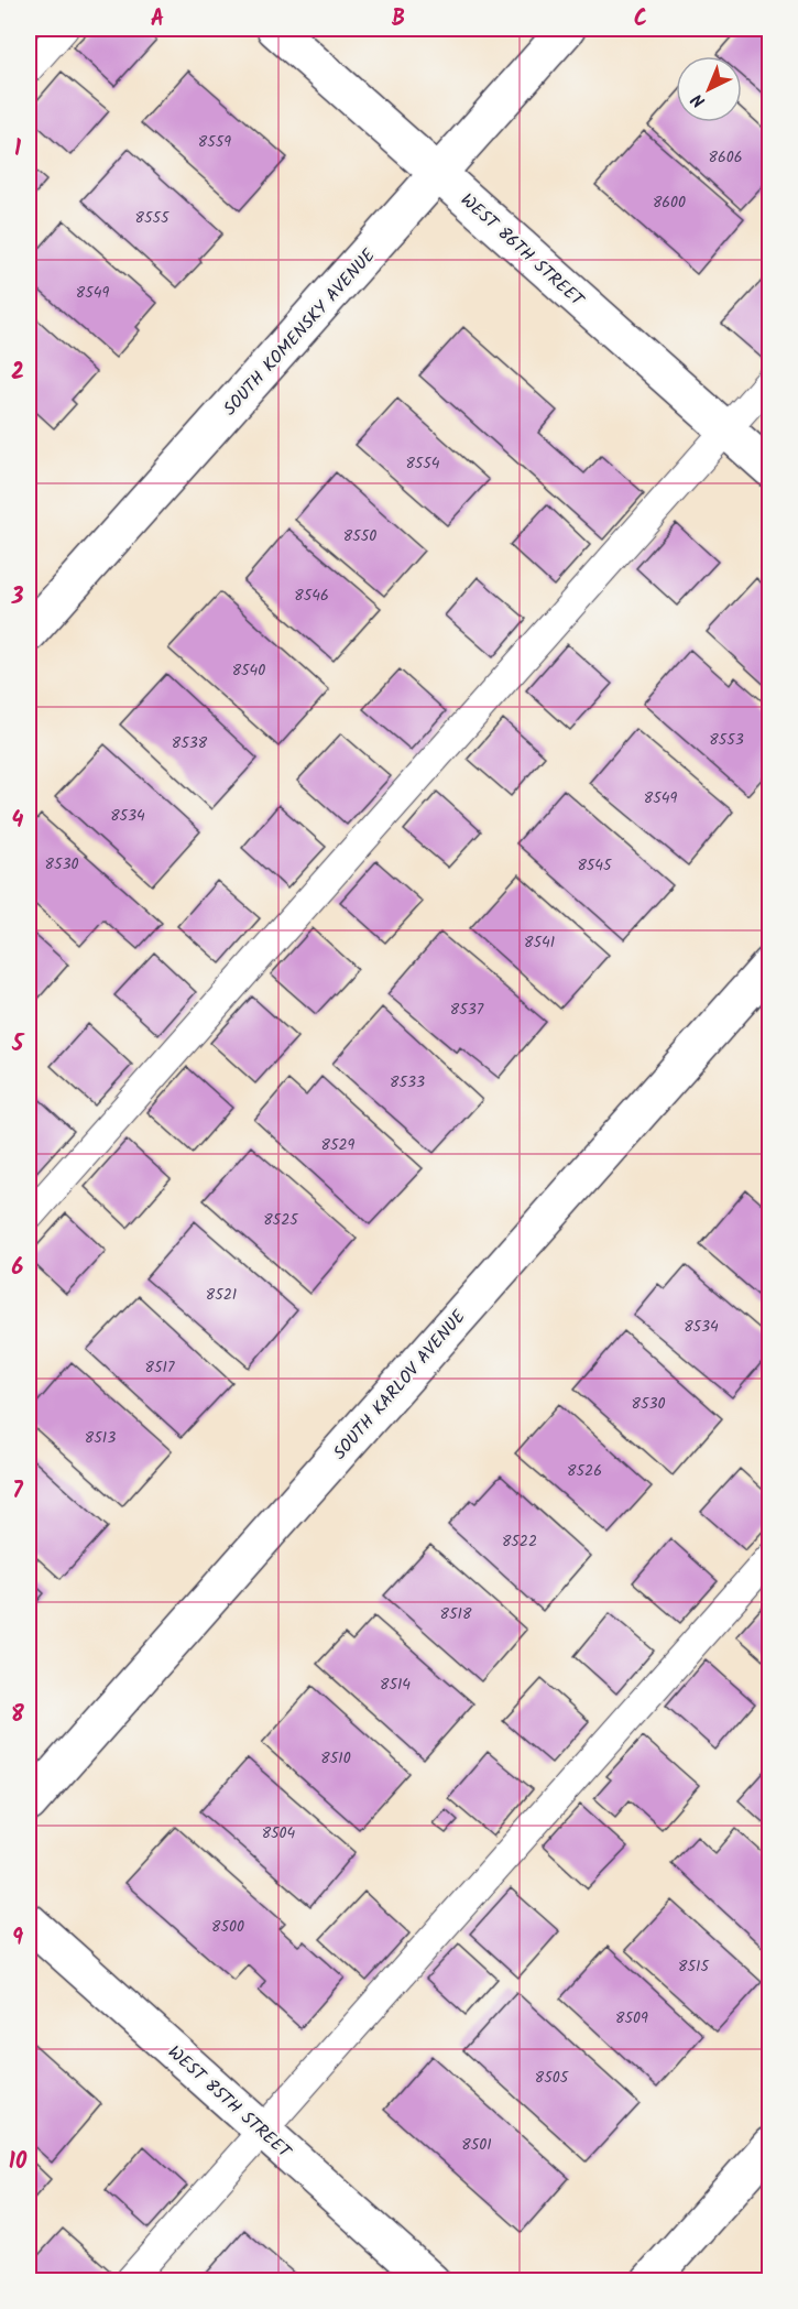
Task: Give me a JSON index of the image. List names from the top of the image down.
{
  "streets": {
    "street": [
      "WEST 86TH STREET",
      "SOUTH KOMENSKY AVENUE",
      "SOUTH KARLOV AVENUE",
      "WEST 85TH STREET"
    ]
  },
  "crossings": [
    ["WEST 86TH STREET", "SOUTH KOMENSKY AVENUE"]
  ],
  "house_numbers": [
    "8559",
    "8606",
    "8600",
    "8555",
    "8549",
    "8554",
    "8550",
    "8546",
    "8540",
    "8553",
    "8538",
    "8549",
    "8534",
    "8530",
    "8545",
    "8541",
    "8537",
    "8533",
    "8529",
    "8525",
    "8521",
    "8534",
    "8517",
    "8530",
    "8513",
    "8526",
    "8522",
    "8518",
    "8514",
    "8510",
    "8504",
    "8500",
    "8515",
    "8509",
    "8505",
    "8501"
  ],
  "north": "bottom left",
  "grid": {
    "columns": ["A", "B", "C"],
    "rows": [
      "1",
      "2",
      "3",
      "4",
      "5",
      "6",
      "7",
      "8",
      "9",
      "10"
    ]
  }
}
